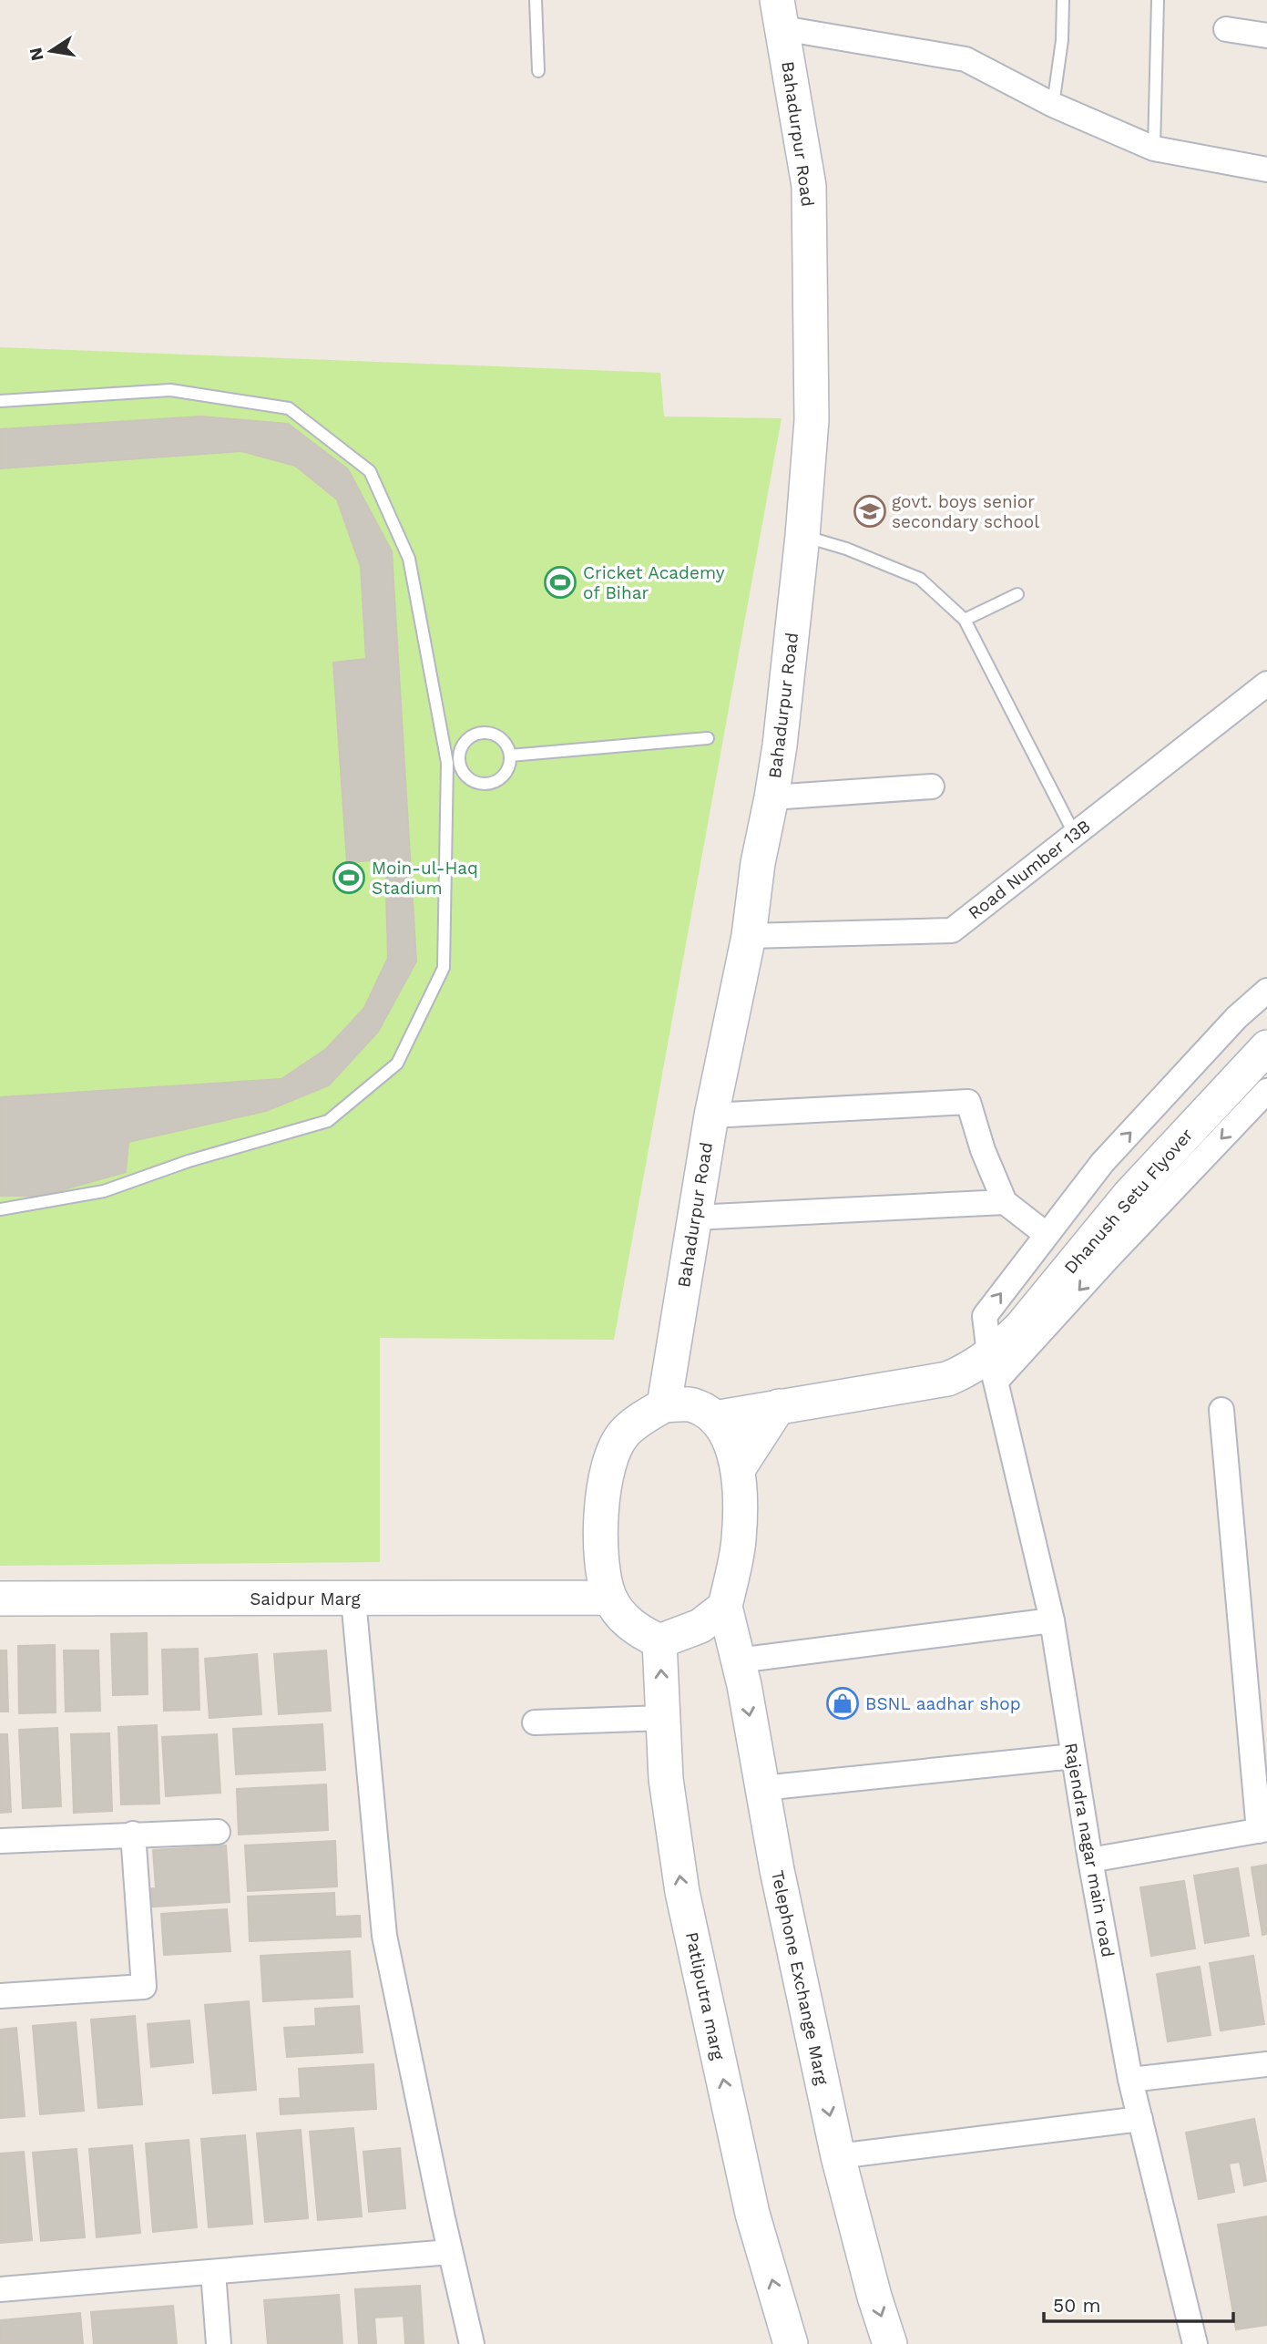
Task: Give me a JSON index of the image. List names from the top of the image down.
{
  "streets": {
    "main road": [
      "Bahadurpur Road",
      "Dhanush Setu Flyover",
      "Saidpur Marg",
      "Telephone Exchange Marg",
      "Patliputra marg"
    ],
    "street": ["Road Number 13B", "Rajendra nagar main road"]
  },
  "crossings": [
    ["Bahadurpur Road", "Road Number 13B"],
    ["Bahadurpur Road", "Dhanush Setu Flyover"],
    ["Bahadurpur Road", "Saidpur Marg"],
    ["Bahadurpur Road", "Telephone Exchange Marg"],
    ["Bahadurpur Road", "Patliputra marg"],
    ["Dhanush Setu Flyover", "Saidpur Marg"],
    ["Dhanush Setu Flyover", "Rajendra nagar main road"],
    ["Dhanush Setu Flyover", "Telephone Exchange Marg"],
    ["Dhanush Setu Flyover", "Patliputra marg"],
    ["Saidpur Marg", "Telephone Exchange Marg"],
    ["Saidpur Marg", "Patliputra marg"],
    ["Telephone Exchange Marg", "Patliputra marg"]
  ],
  "one_way": ["Telephone Exchange Marg", "Patliputra marg"],
  "places": {
    "school or university": ["govt. boys senior secondary school"],
    "sports": ["Cricket Academy of Bihar", "Moin-ul-Haq Stadium"],
    "shop": ["BSNL aadhar shop"]
  },
  "scale_bar": "50 m",
  "north": "left"
}
